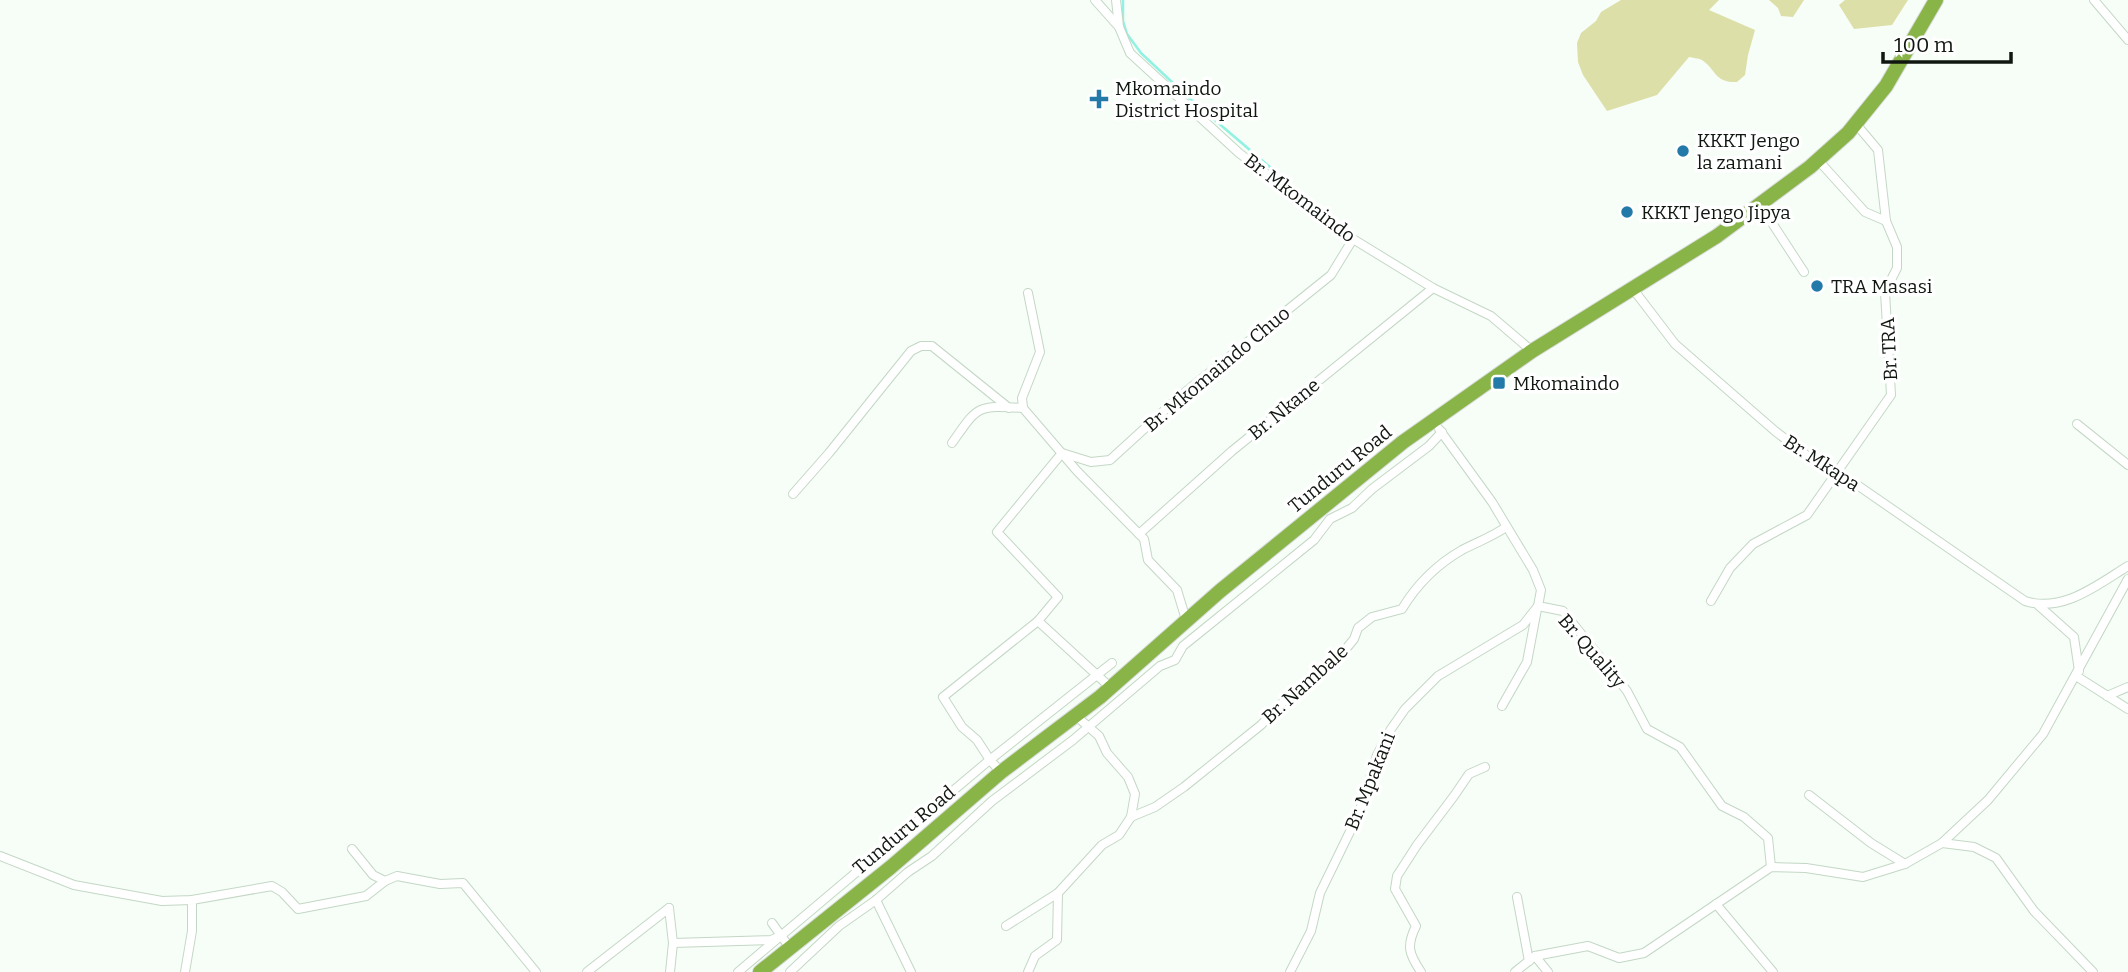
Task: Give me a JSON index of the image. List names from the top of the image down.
{
  "streets": {
    "highway": ["Tunduru Road"],
    "street": [
      "Br. Mkomaindo",
      "Br. TRA",
      "Br. Mkomaindo Chuo",
      "Br. Nkane",
      "Br. Mkapa",
      "Br. Quality",
      "Br. Nambale",
      "Br. Mpakani"
    ]
  },
  "crossings": [
    ["Br. Mkomaindo", "Br. Mkomaindo Chuo"],
    ["Br. Mkomaindo", "Br. Nkane"],
    ["Br. Mkomaindo", "Tunduru Road"],
    ["Br. TRA", "Br. Mkapa"],
    ["Br. TRA", "Tunduru Road"],
    ["Br. Mkapa", "Tunduru Road"],
    ["Tunduru Road", "Br. Quality"],
    ["Br. Quality", "Br. Nambale"],
    ["Br. Quality", "Br. Mpakani"]
  ],
  "places": {
    "health": ["Mkomaindo District Hospital"],
    "other": ["KKKT Jengo la zamani", "KKKT Jengo Jipya", "TRA Masasi"],
    "transit": ["Mkomaindo"]
  },
  "scale_bar": "100 m"
}
